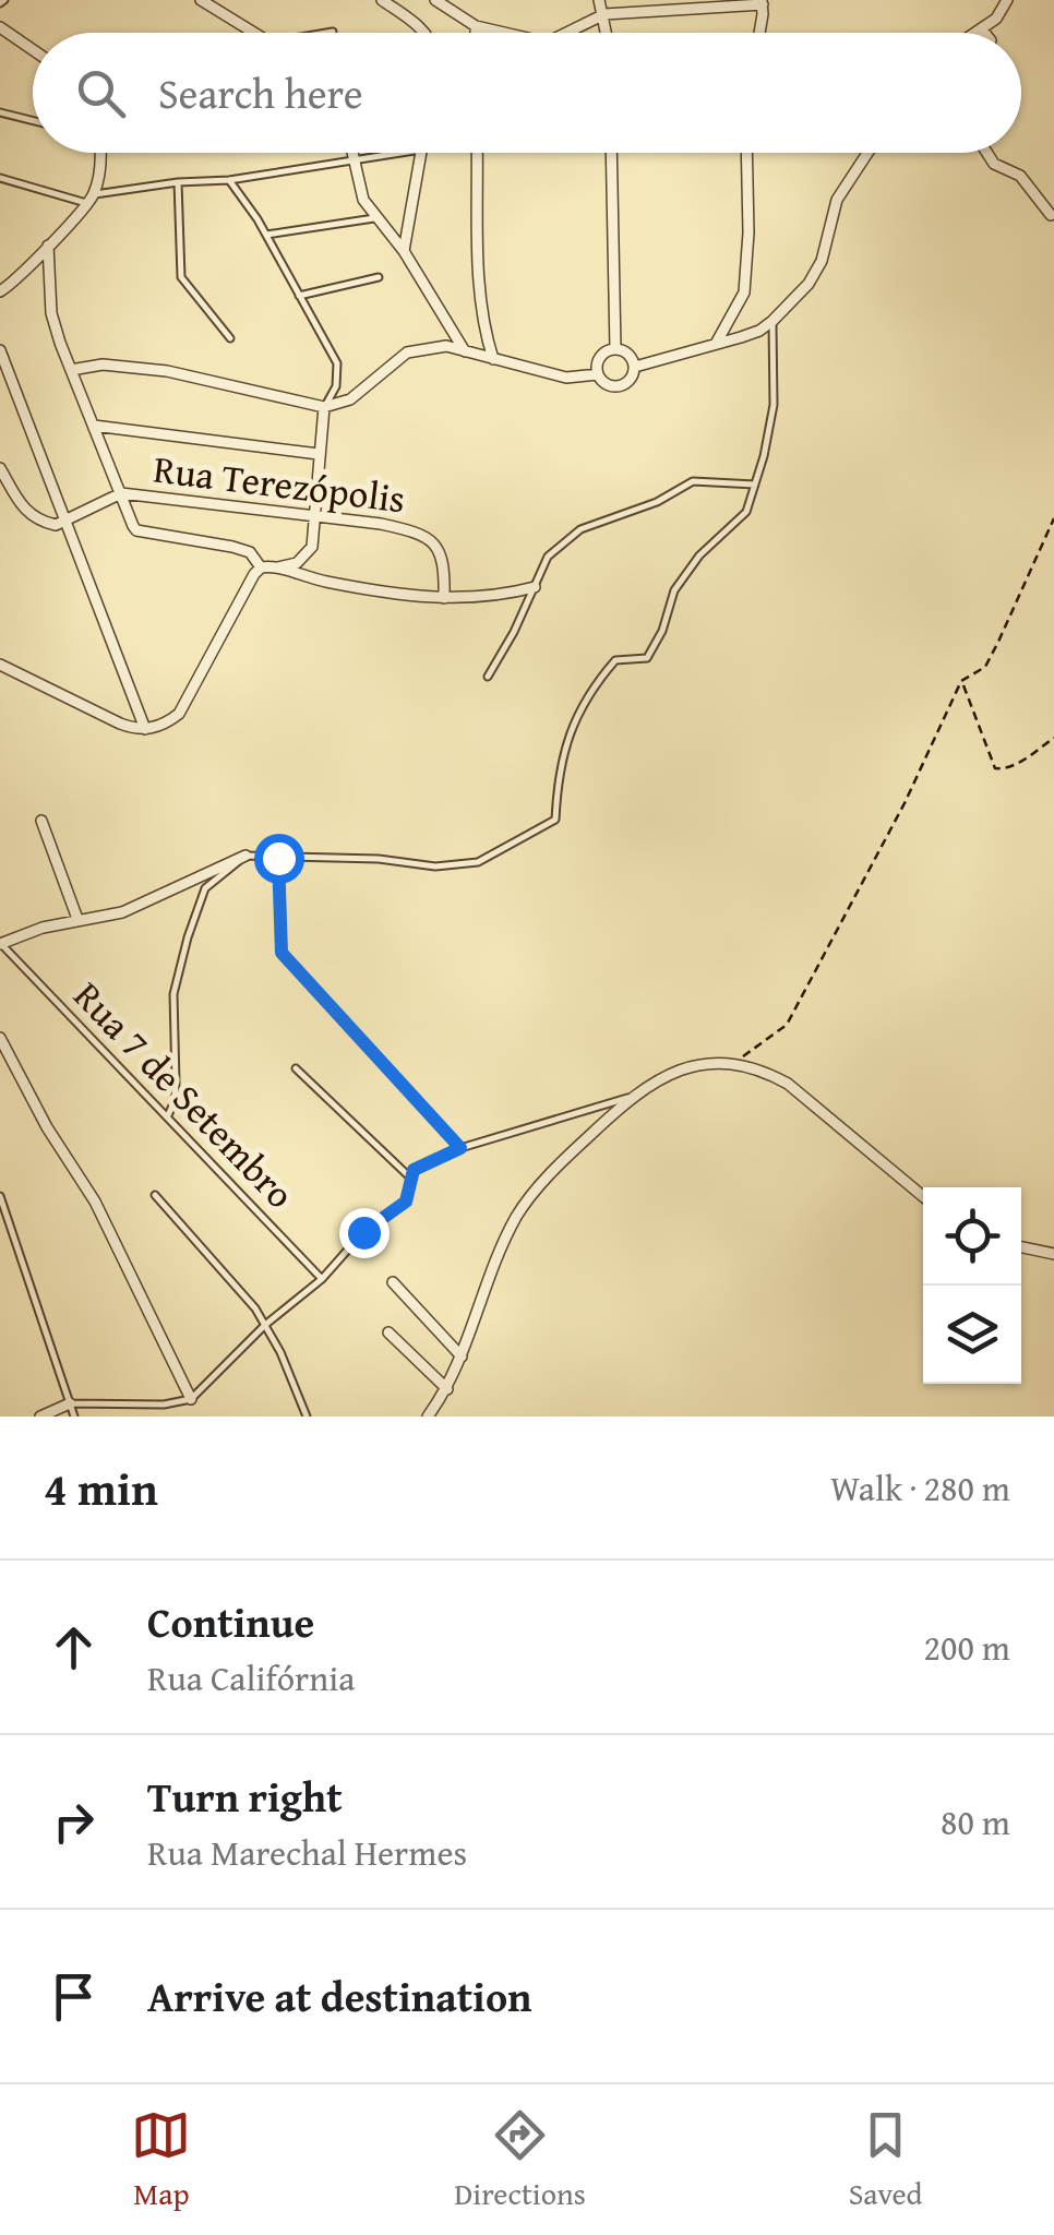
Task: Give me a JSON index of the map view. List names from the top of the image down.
{
  "streets": {
    "street": ["Rua Terezópolis"],
    "lane": ["Rua 7 de Setembro"]
  },
  "page": {
    "search": "Search here",
    "heading": ["4 min", "Walk · 280 m"],
    "list": [
      ["Continue", "Rua Califórnia", "200 m"],
      ["Turn right", "Rua Marechal Hermes", "80 m"],
      "Arrive at destination"
    ],
    "nav": ["Map", "Directions", "Saved"]
  }
}
